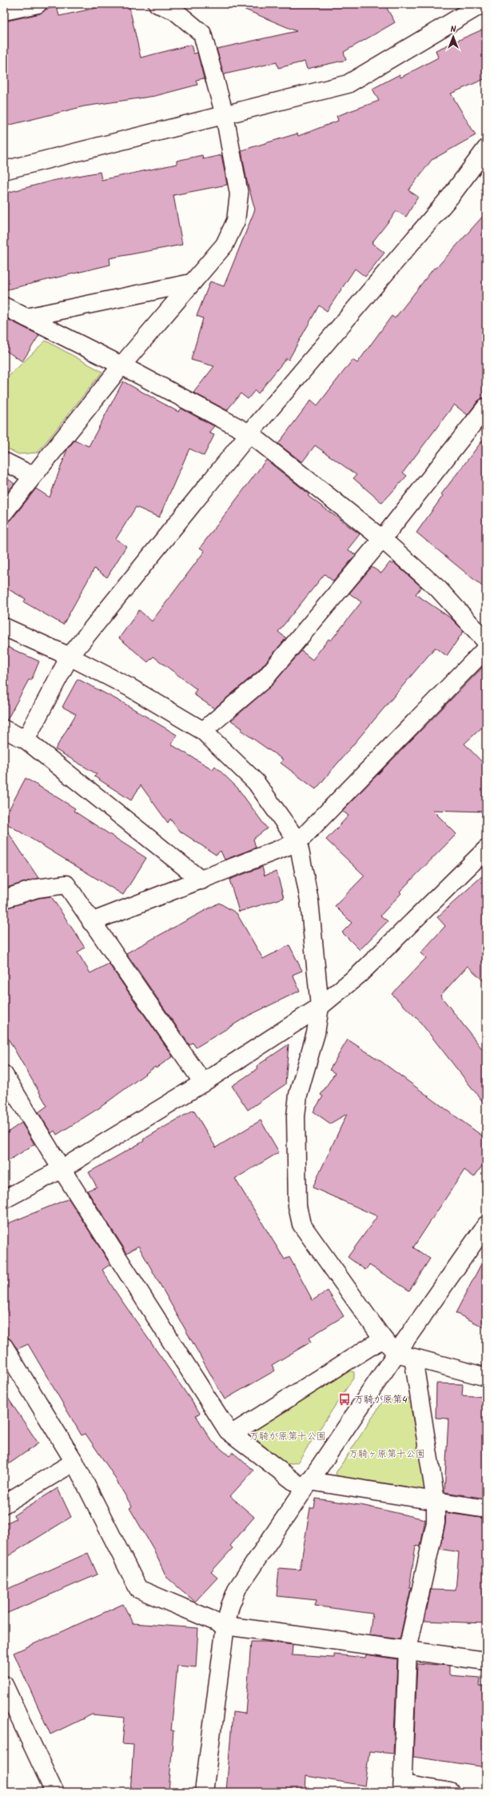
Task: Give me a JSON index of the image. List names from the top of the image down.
{
  "parks": ["万騎が原第十公園", "万騎ヶ原第十公園"],
  "places": {
    "bus stop": ["万騎が原第4"]
  },
  "north": "top"
}
